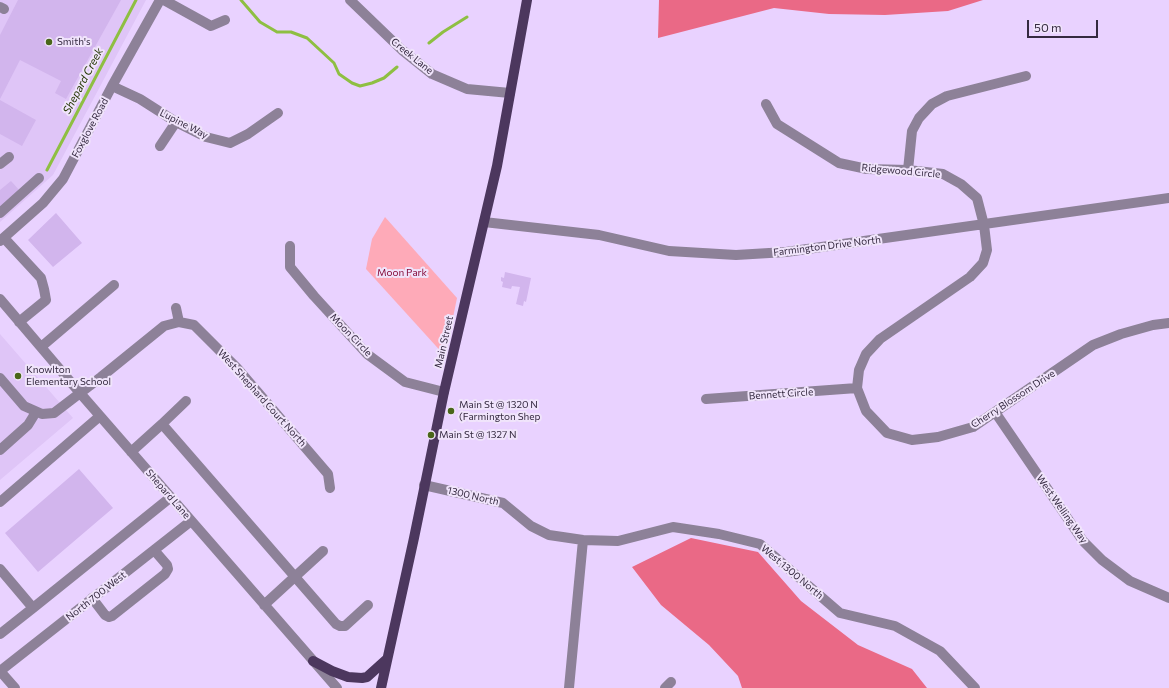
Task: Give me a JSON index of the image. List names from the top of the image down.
{
  "streets": {
    "main road": ["Main Street"],
    "street": [
      "Creek Lane",
      "Lupine Way",
      "Foxglove Road",
      "Ridgewood Circle",
      "Farmington Drive North",
      "Moon Circle",
      "Bennett Circle",
      "West Shephard Court North",
      "Cherry Blossom Drive",
      "Shepard Lane",
      "1300 North",
      "West Welling Way",
      "West 1300 North",
      "North 700 West"
    ]
  },
  "crossings": [
    ["Creek Lane", "Main Street"],
    ["Lupine Way", "Foxglove Road"],
    ["Ridgewood Circle", "Farmington Drive North"],
    ["Ridgewood Circle", "Cherry Blossom Drive"],
    ["Farmington Drive North", "Main Street"],
    ["Farmington Drive North", "Cherry Blossom Drive"],
    ["Moon Circle", "Main Street"],
    ["Main Street", "1300 North"],
    ["Bennett Circle", "Cherry Blossom Drive"],
    ["Cherry Blossom Drive", "West Welling Way"],
    ["Shepard Lane", "North 700 West"],
    ["1300 North", "West 1300 North"]
  ],
  "water": ["Shepard Creek"],
  "parks": ["Moon Park"],
  "places": [
    "Smith's",
    "Knowlton Elementary School",
    "Main St @ 1320 N (Farmington Shep",
    "Main St @ 1327 N"
  ],
  "scale_bar": "50 m"
}
